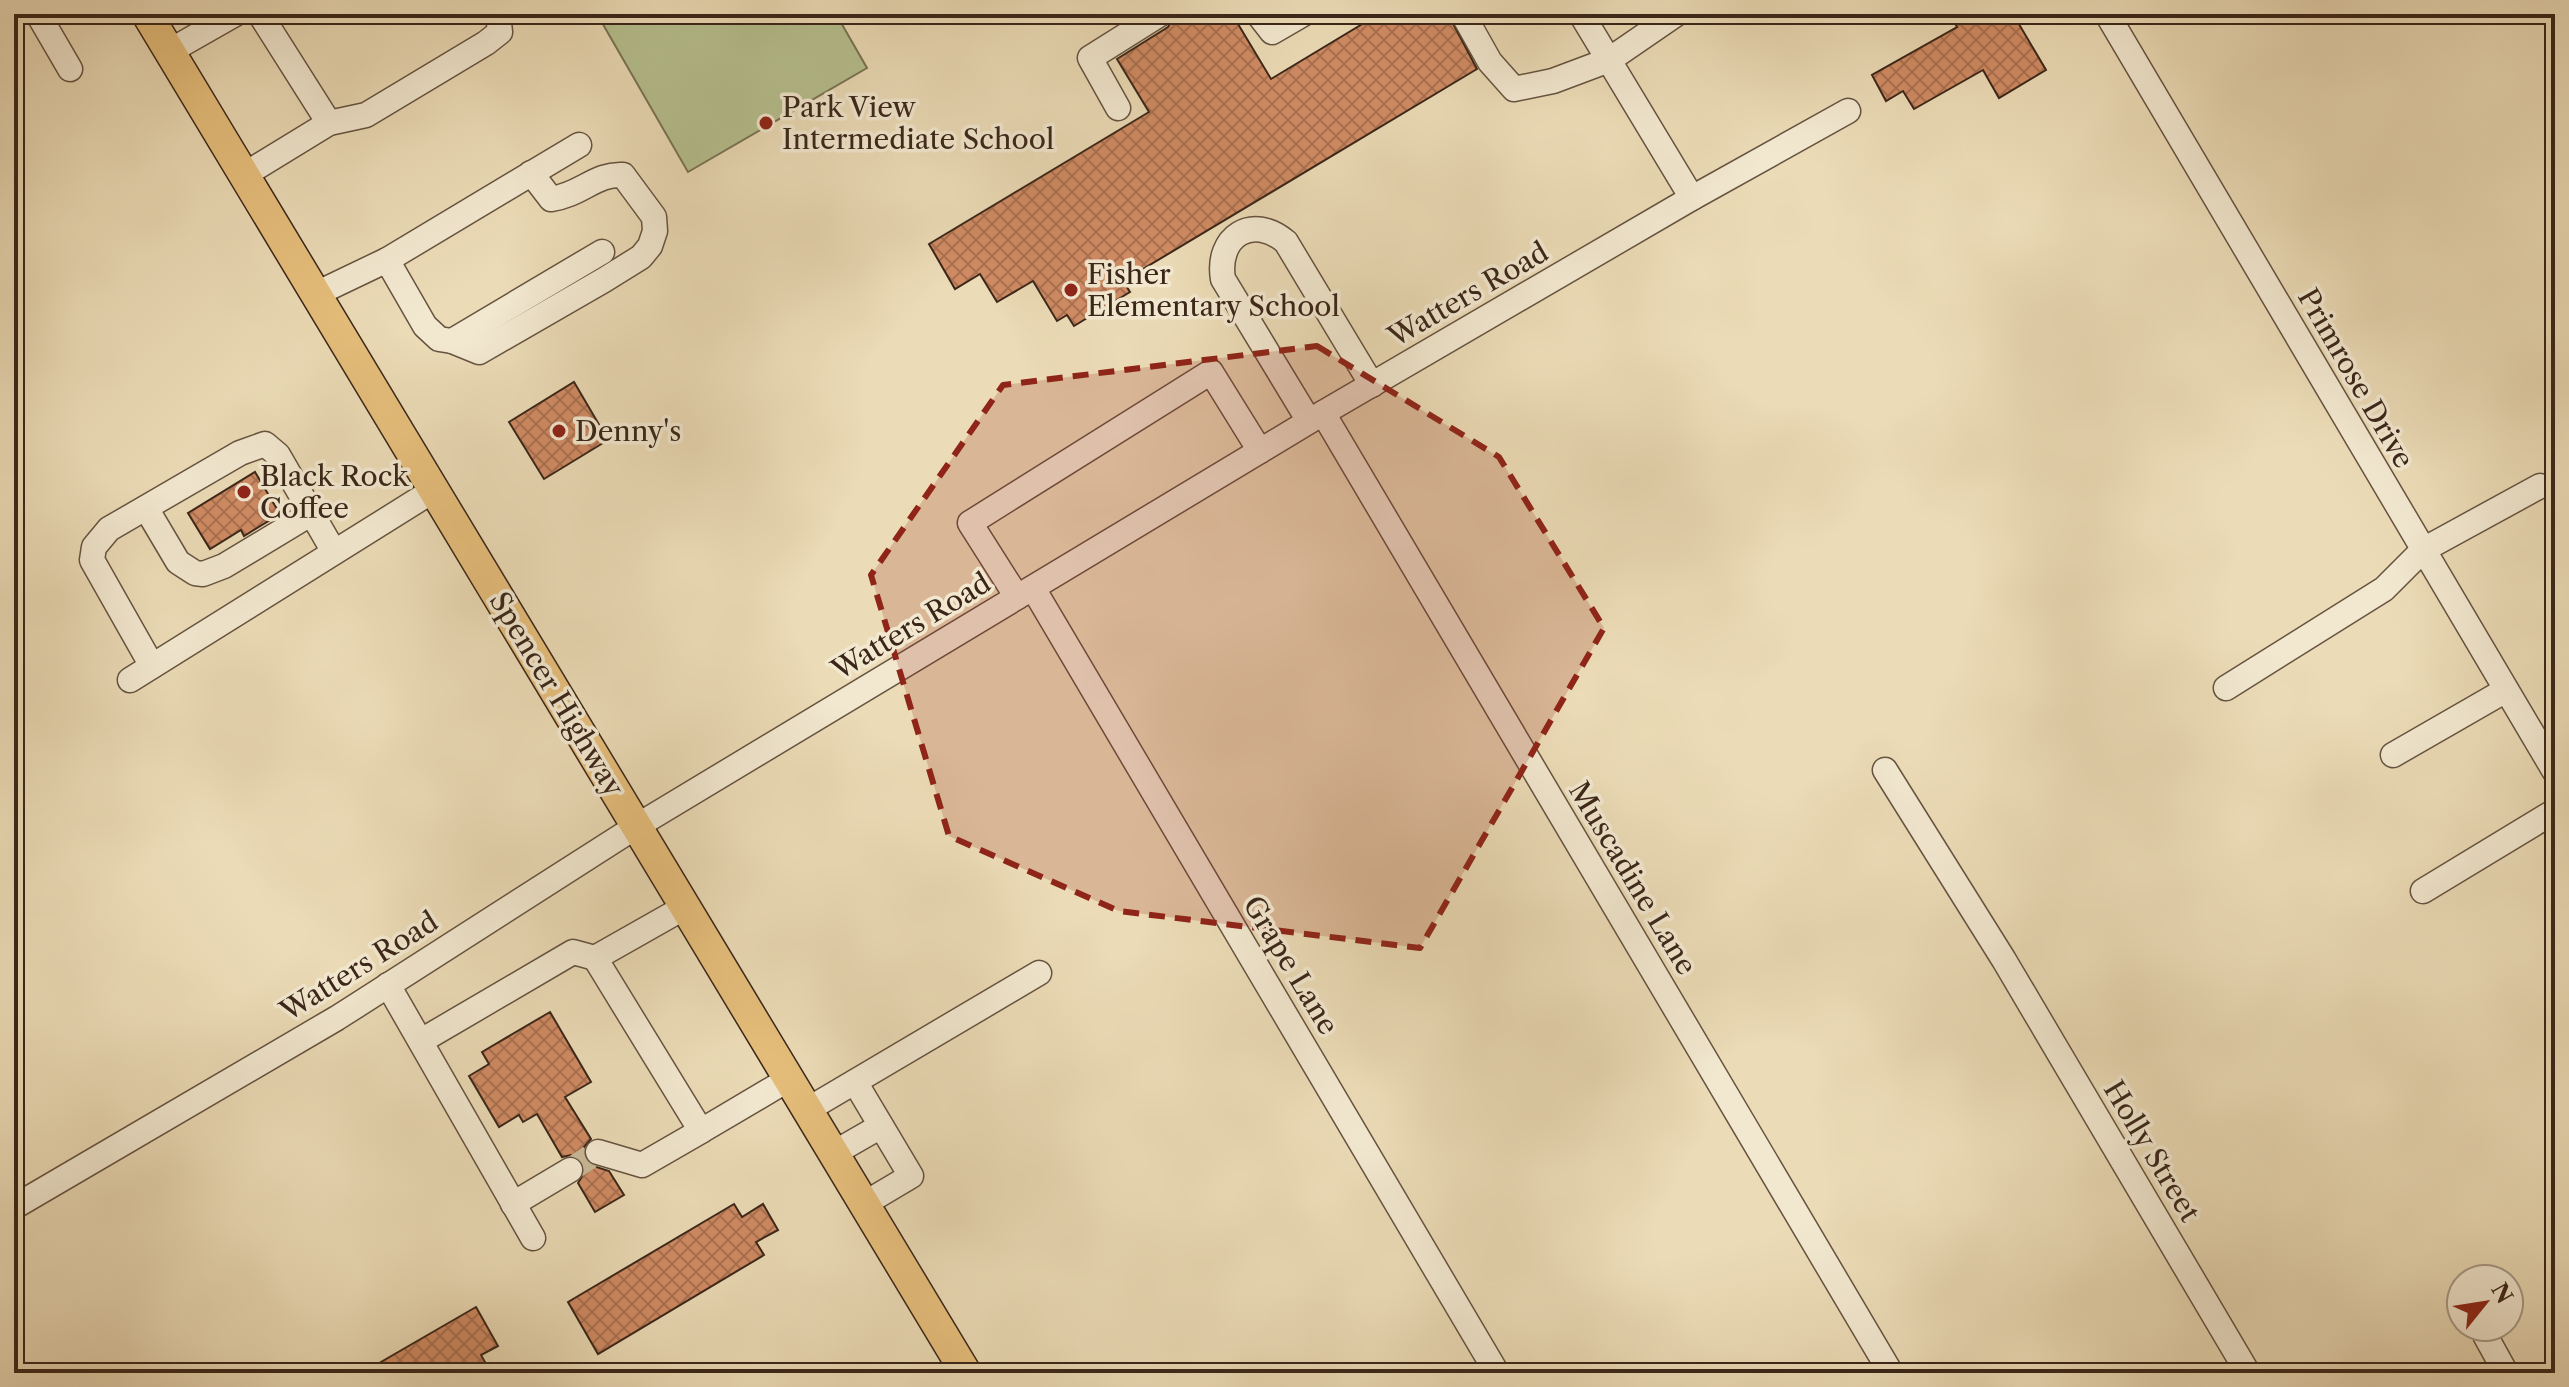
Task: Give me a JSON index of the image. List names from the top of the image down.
{
  "streets": {
    "main road": ["Spencer Highway"],
    "street": [
      "Watters Road",
      "Primrose Drive",
      "Muscadine Lane",
      "Grape Lane",
      "Holly Street"
    ]
  },
  "crossings": [
    ["Watters Road", "Spencer Highway"],
    ["Watters Road", "Muscadine Lane"],
    ["Watters Road", "Grape Lane"]
  ],
  "places": [
    "Park View Intermediate School",
    "Fisher Elementary School",
    "Denny's",
    "Black Rock Coffee"
  ],
  "north": "top right"
}
